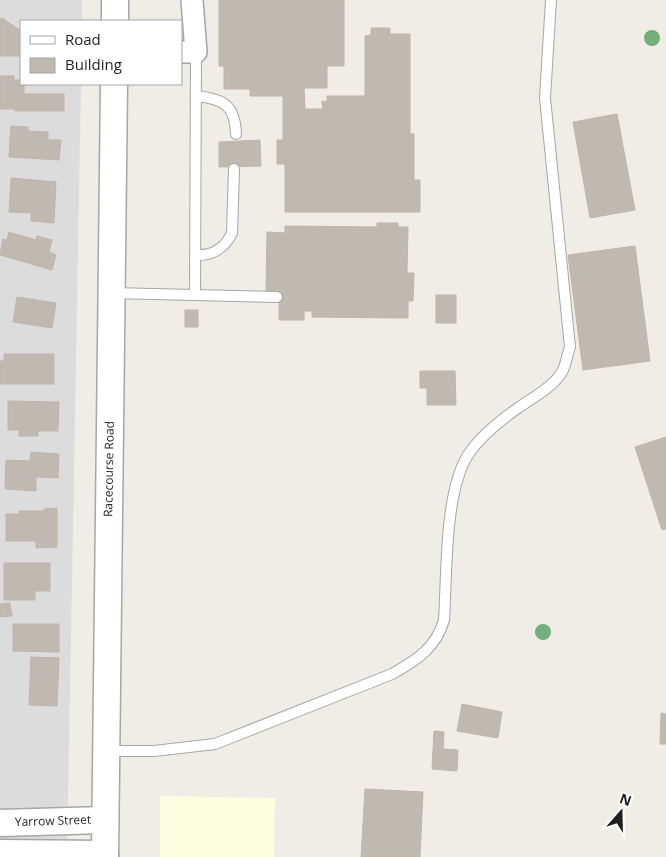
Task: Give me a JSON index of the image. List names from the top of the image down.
{
  "streets": {
    "street": ["Racecourse Road", "Yarrow Street"]
  },
  "crossings": [
    ["Racecourse Road", "Yarrow Street"]
  ],
  "legend": ["Road", "Building"],
  "north": "top"
}
